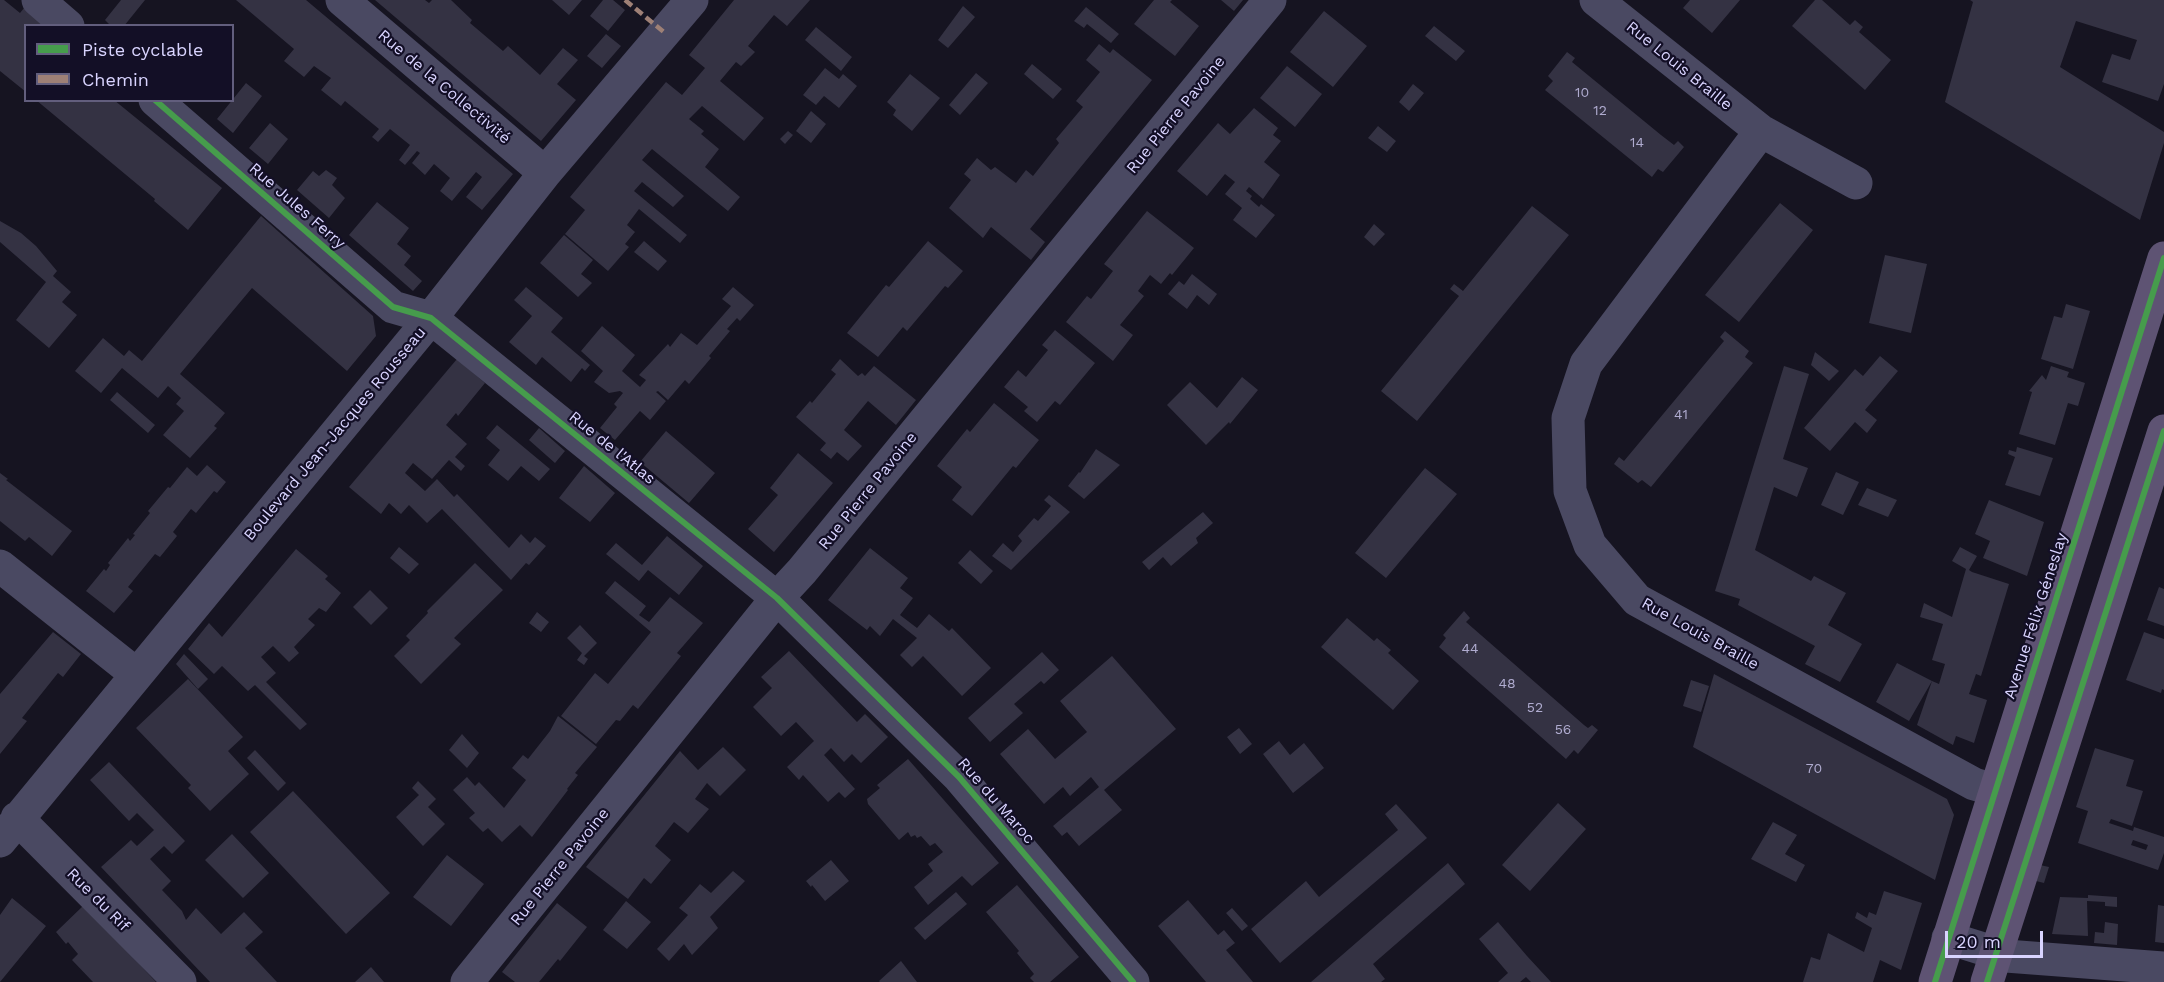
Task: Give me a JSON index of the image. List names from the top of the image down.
{
  "streets": {
    "main road": ["Avenue Félix Géneslay"],
    "street": [
      "Rue Louis Braille",
      "Rue de la Collectivité",
      "Rue Pierre Pavoine",
      "Rue Jules Ferry",
      "Boulevard Jean-Jacques Rousseau",
      "Rue de l'Atlas",
      "Rue du Maroc",
      "Rue du Rif"
    ]
  },
  "crossings": [
    ["Rue Louis Braille", "Avenue Félix Géneslay"],
    ["Rue de la Collectivité", "Boulevard Jean-Jacques Rousseau"],
    ["Rue Pierre Pavoine", "Rue de l'Atlas"],
    ["Rue Pierre Pavoine", "Rue du Maroc"],
    ["Rue Jules Ferry", "Boulevard Jean-Jacques Rousseau"],
    ["Rue Jules Ferry", "Rue de l'Atlas"],
    ["Boulevard Jean-Jacques Rousseau", "Rue de l'Atlas"],
    ["Boulevard Jean-Jacques Rousseau", "Rue du Rif"],
    ["Rue de l'Atlas", "Rue du Maroc"]
  ],
  "house_numbers": [
    "10",
    "12",
    "14",
    "41",
    "44",
    "48",
    "52",
    "56",
    "70"
  ],
  "legend": ["Piste cyclable", "Chemin"],
  "scale_bar": "20 m"
}
